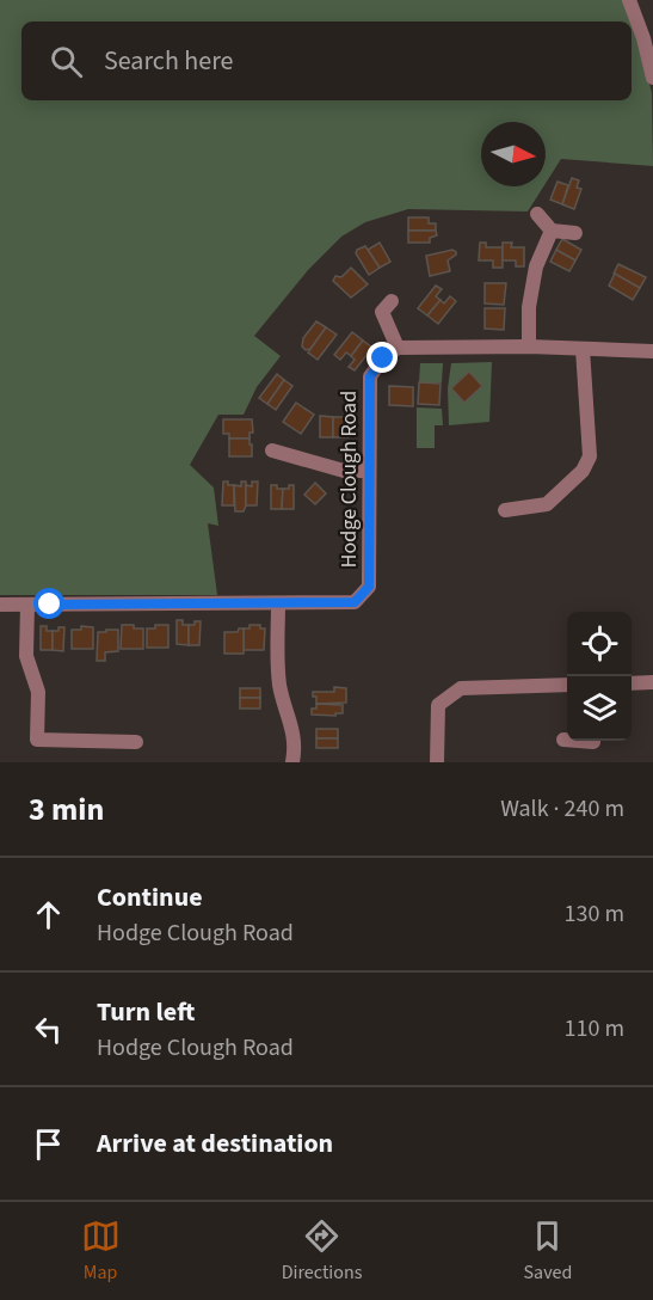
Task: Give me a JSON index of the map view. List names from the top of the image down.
{
  "streets": {
    "street": ["Hodge Clough Road"]
  },
  "north": "right",
  "page": {
    "search": "Search here",
    "heading": ["3 min", "Walk · 240 m"],
    "list": [
      ["Continue", "Hodge Clough Road", "130 m"],
      ["Turn left", "Hodge Clough Road", "110 m"],
      "Arrive at destination"
    ],
    "nav": ["Map", "Directions", "Saved"]
  }
}
